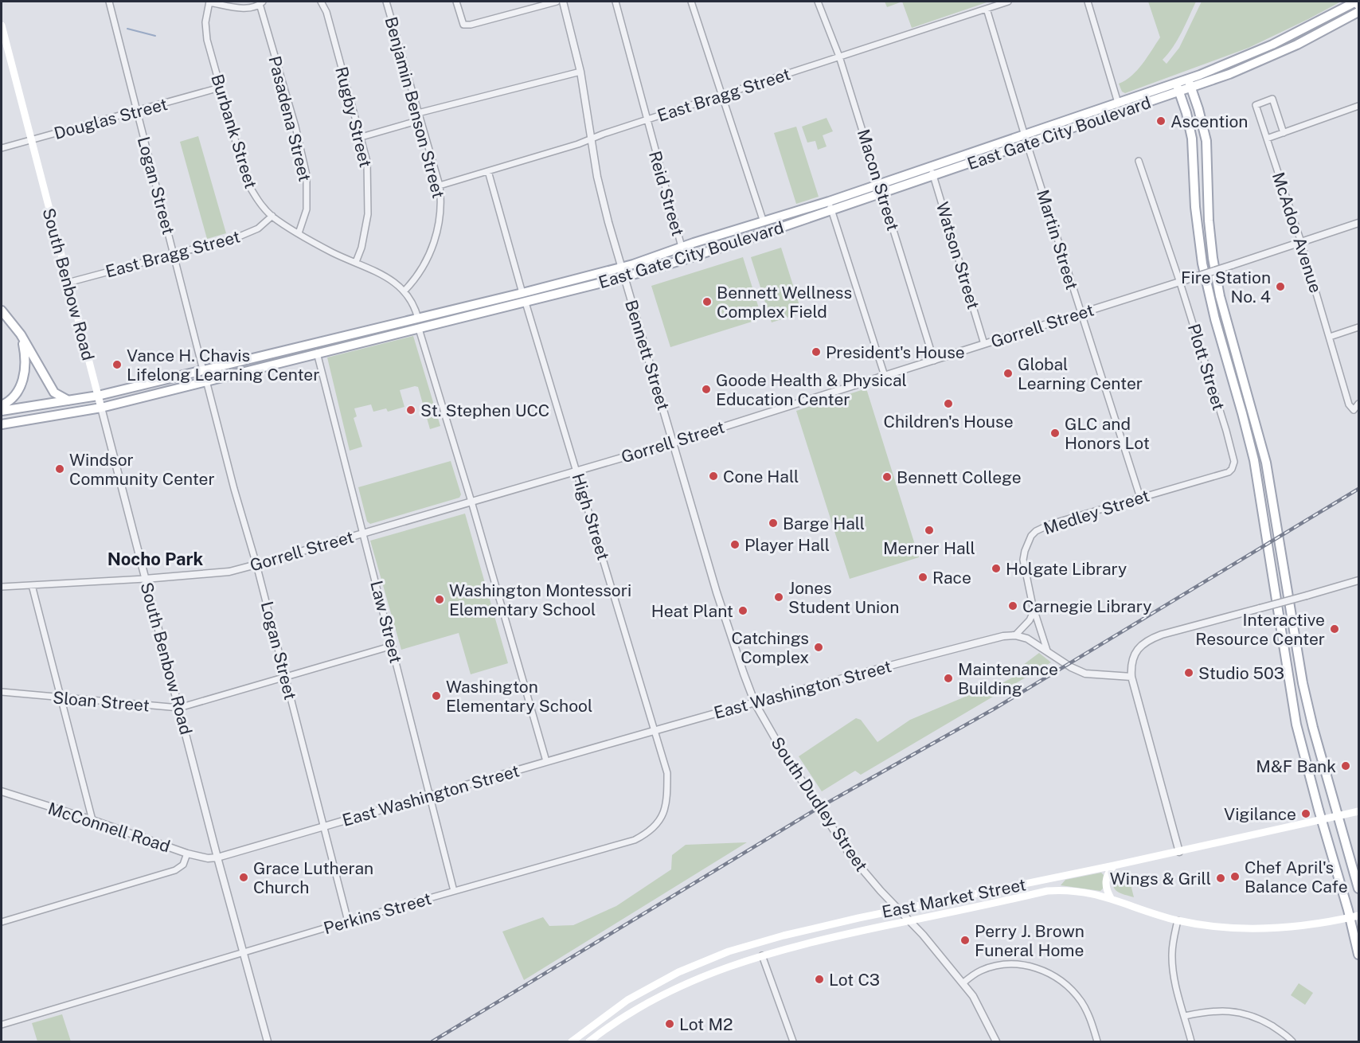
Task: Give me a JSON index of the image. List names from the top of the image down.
{
  "streets": {
    "main road": ["East Gate City Boulevard", "South Benbow Road", "East Market Street"],
    "street": [
      "East Bragg Street",
      "Benjamin Benson Street",
      "Rugby Street",
      "Douglas Street",
      "Pasadena Street",
      "Burbank Street",
      "Macon Street",
      "Logan Street",
      "Reid Street",
      "McAdoo Avenue",
      "Martin Street",
      "Watson Street",
      "Gorrell Street",
      "Bennett Street",
      "Plott Street",
      "Medley Street",
      "High Street",
      "Law Street",
      "East Washington Street",
      "Sloan Street",
      "South Dudley Street",
      "McConnell Road",
      "Perkins Street"
    ]
  },
  "crossings": [
    ["East Bragg Street", "Benjamin Benson Street"],
    ["East Bragg Street", "Burbank Street"],
    ["East Bragg Street", "Macon Street"],
    ["East Bragg Street", "Logan Street"],
    ["East Bragg Street", "Reid Street"],
    ["East Bragg Street", "Martin Street"],
    ["East Bragg Street", "South Benbow Road"],
    ["East Bragg Street", "Bennett Street"],
    ["Benjamin Benson Street", "Burbank Street"],
    ["Rugby Street", "Burbank Street"],
    ["Douglas Street", "Burbank Street"],
    ["Douglas Street", "Logan Street"],
    ["Douglas Street", "South Benbow Road"],
    ["Pasadena Street", "Burbank Street"],
    ["Burbank Street", "East Gate City Boulevard"],
    ["East Gate City Boulevard", "Macon Street"],
    ["East Gate City Boulevard", "Logan Street"],
    ["East Gate City Boulevard", "Reid Street"],
    ["East Gate City Boulevard", "Martin Street"],
    ["East Gate City Boulevard", "Watson Street"],
    ["East Gate City Boulevard", "South Benbow Road"],
    ["East Gate City Boulevard", "Bennett Street"],
    ["East Gate City Boulevard", "High Street"],
    ["East Gate City Boulevard", "Law Street"],
    ["Macon Street", "Gorrell Street"],
    ["Logan Street", "Gorrell Street"],
    ["Logan Street", "East Washington Street"],
    ["Logan Street", "Sloan Street"],
    ["Logan Street", "Perkins Street"],
    ["McAdoo Avenue", "Gorrell Street"],
    ["Martin Street", "Gorrell Street"],
    ["Martin Street", "Medley Street"],
    ["Watson Street", "Gorrell Street"],
    ["South Benbow Road", "Gorrell Street"],
    ["South Benbow Road", "East Washington Street"],
    ["South Benbow Road", "Sloan Street"],
    ["South Benbow Road", "McConnell Road"],
    ["South Benbow Road", "Perkins Street"],
    ["Gorrell Street", "Bennett Street"],
    ["Gorrell Street", "Plott Street"],
    ["Gorrell Street", "High Street"],
    ["Gorrell Street", "Law Street"],
    ["Bennett Street", "East Washington Street"],
    ["Bennett Street", "South Dudley Street"],
    ["Plott Street", "Medley Street"],
    ["High Street", "East Washington Street"],
    ["High Street", "Perkins Street"],
    ["Law Street", "East Washington Street"],
    ["Law Street", "Sloan Street"],
    ["Law Street", "Perkins Street"],
    ["East Washington Street", "South Dudley Street"],
    ["East Washington Street", "McConnell Road"],
    ["East Washington Street", "Perkins Street"],
    ["South Dudley Street", "East Market Street"]
  ],
  "districts": ["Nocho Park"],
  "places": [
    "Ascention",
    "Fire Station No. 4",
    "Bennett Wellness Complex Field",
    "President's House",
    "Vance H. Chavis Lifelong Learning Center",
    "Global Learning Center",
    "Goode Health & Physical Education Center",
    "Children's House",
    "St. Stephen UCC",
    "GLC and Honors Lot",
    "Windsor Community Center",
    "Cone Hall",
    "Bennett College",
    "Barge Hall",
    "Merner Hall",
    "Player Hall",
    "Holgate Library",
    "Race",
    "Jones Student Union",
    "Washington Montessori Elementary School",
    "Carnegie Library",
    "Heat Plant",
    "Interactive Resource Center",
    "Catchings Complex",
    "Studio 503",
    "Maintenance Building",
    "Washington Elementary School",
    "M&F Bank",
    "Vigilance",
    "Chef April's Balance Cafe",
    "Grace Lutheran Church",
    "Wings & Grill",
    "Perry J. Brown Funeral Home",
    "Lot C3",
    "Lot M2"
  ]
}
